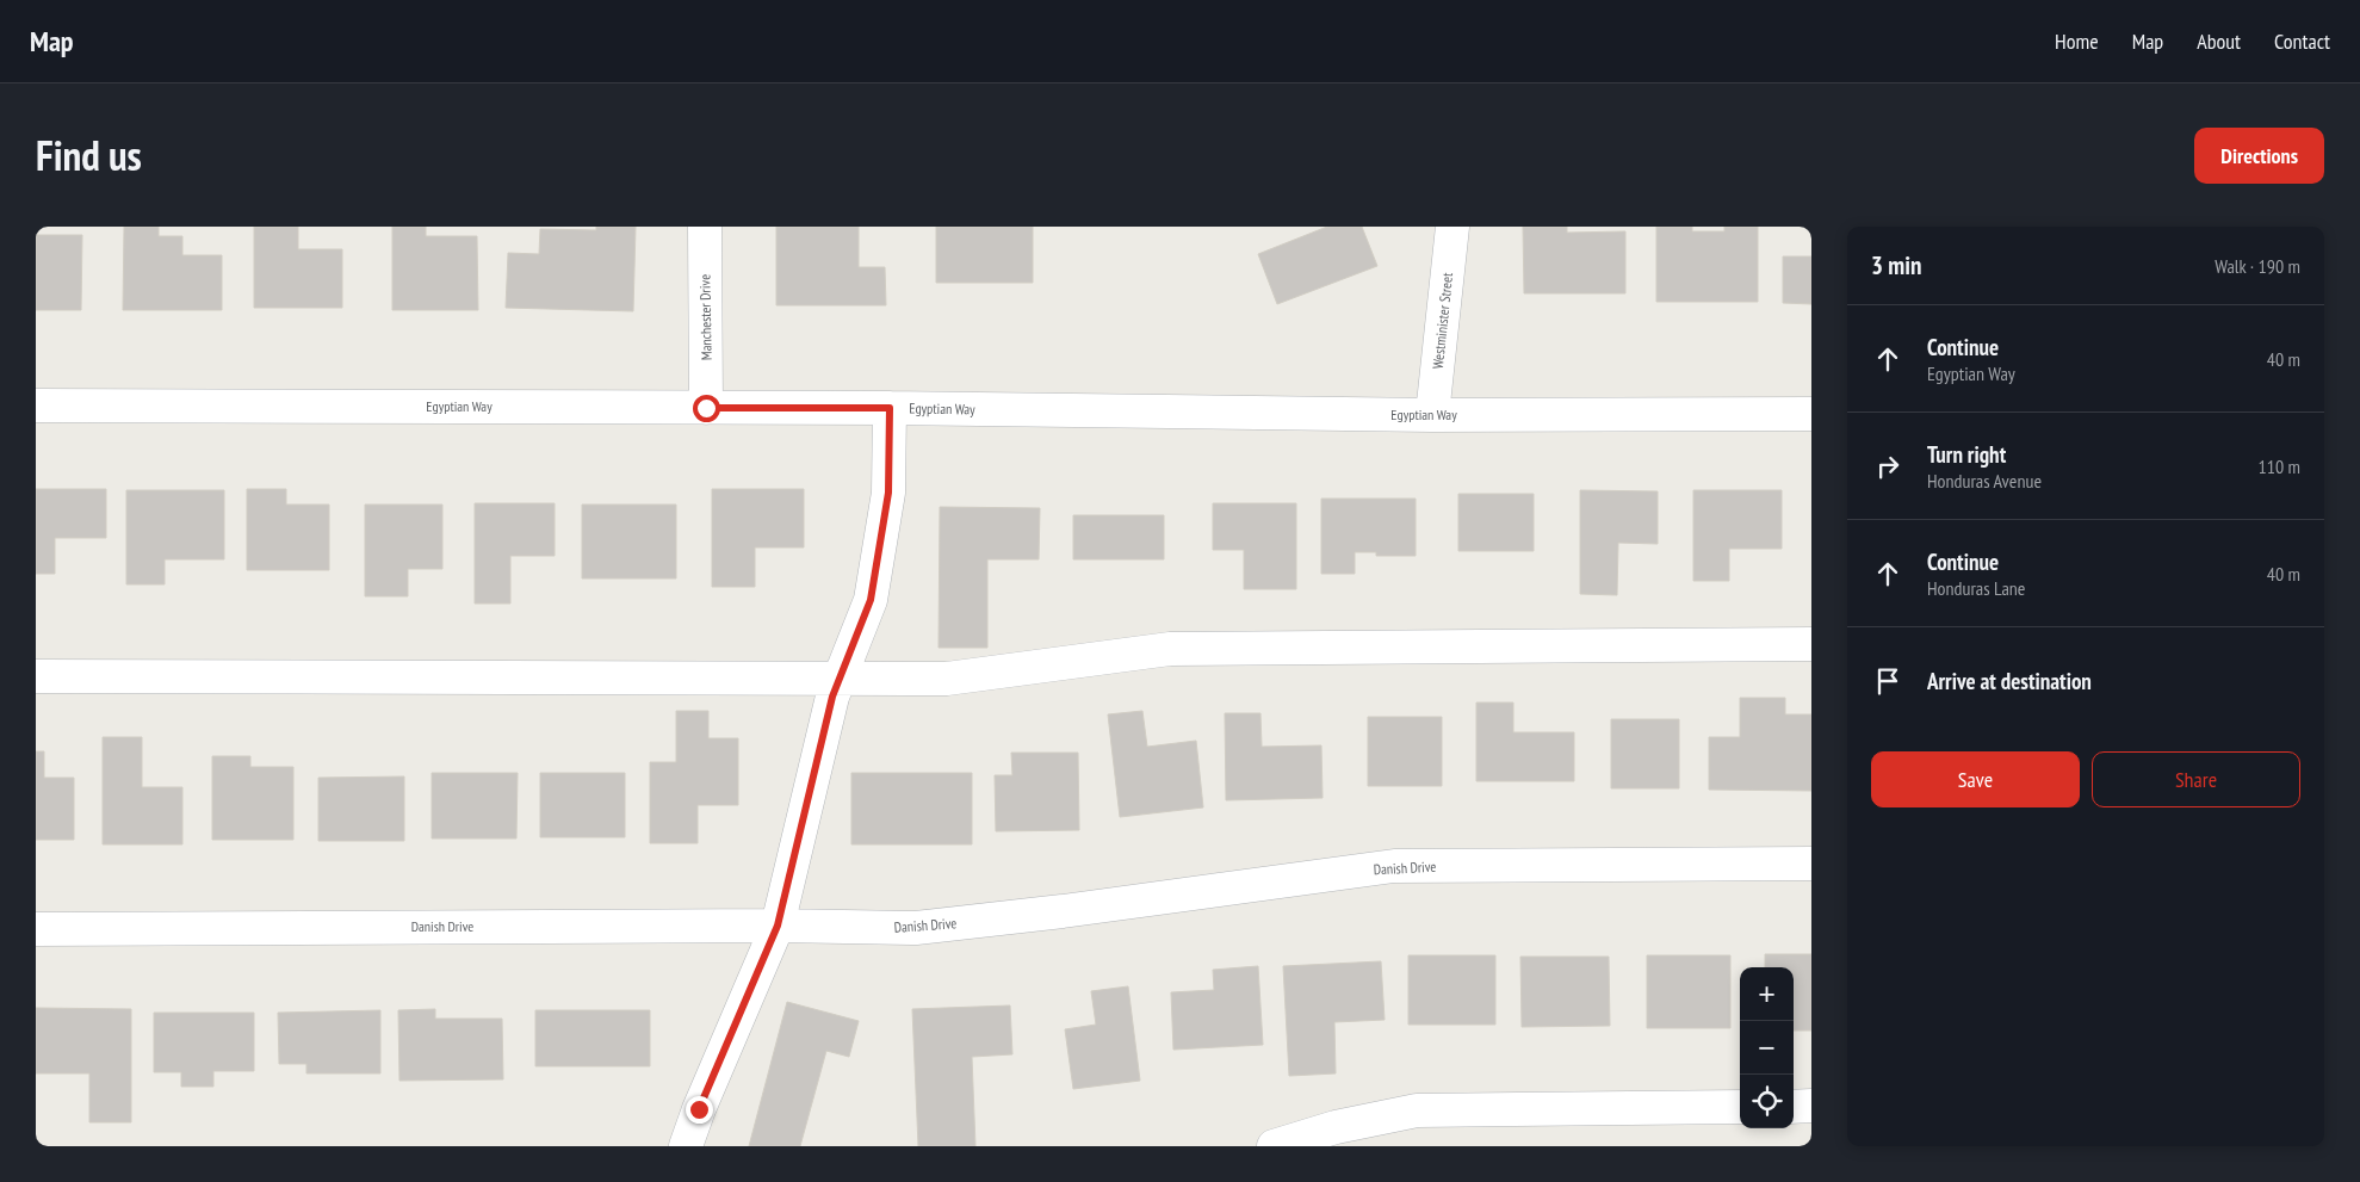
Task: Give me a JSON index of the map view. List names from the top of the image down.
{
  "streets": {
    "street": [
      "Manchester Drive",
      "Westminister Street",
      "Egyptian Way",
      "Danish Drive"
    ]
  },
  "crossings": [
    ["Manchester Drive", "Egyptian Way"],
    ["Westminister Street", "Egyptian Way"]
  ],
  "page": {
    "header": "Map",
    "nav": [
      "Home",
      "Map",
      "About",
      "Contact"
    ],
    "title": "Find us",
    "buttons": [
      "Directions",
      ["Save", "Share"]
    ],
    "heading": ["3 min", "Walk · 190 m"],
    "list": [
      ["Continue", "Egyptian Way", "40 m"],
      ["Turn right", "Honduras Avenue", "110 m"],
      ["Continue", "Honduras Lane", "40 m"],
      "Arrive at destination"
    ],
    "map_buttons": ["+", "−"]
  }
}
